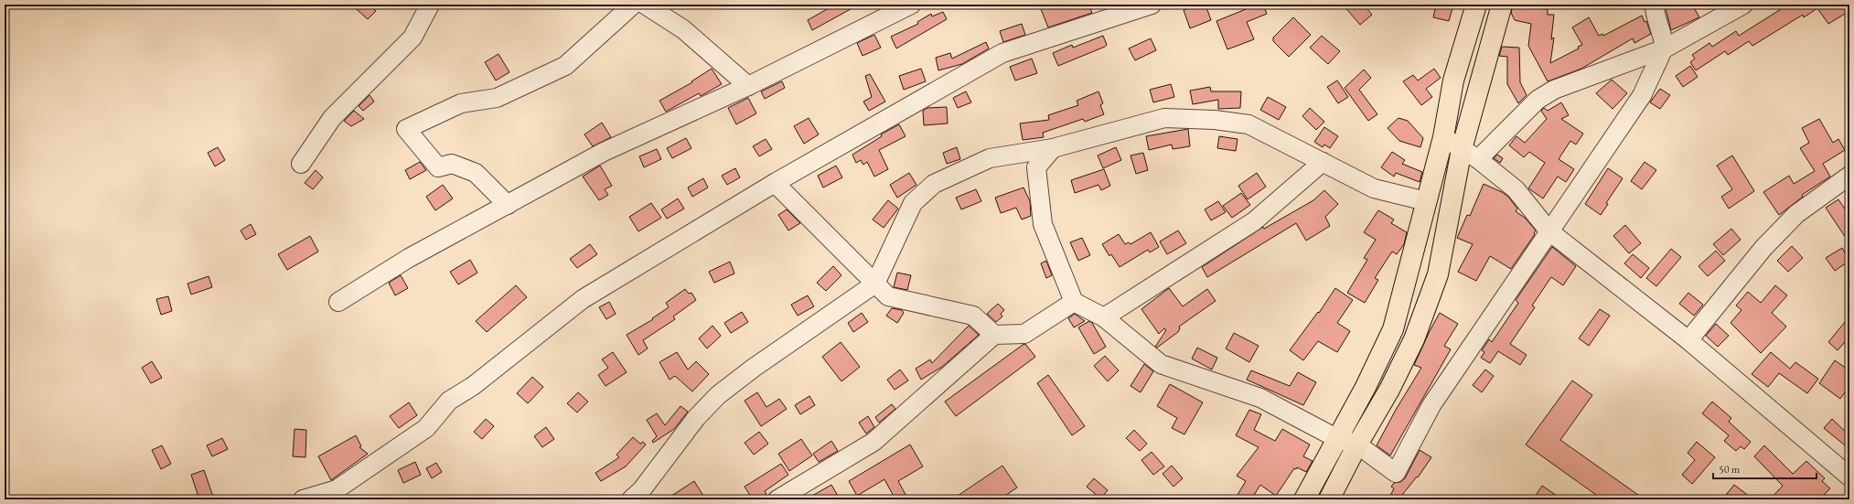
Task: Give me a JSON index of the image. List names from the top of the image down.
{
  "scale_bar": "50 m"
}
